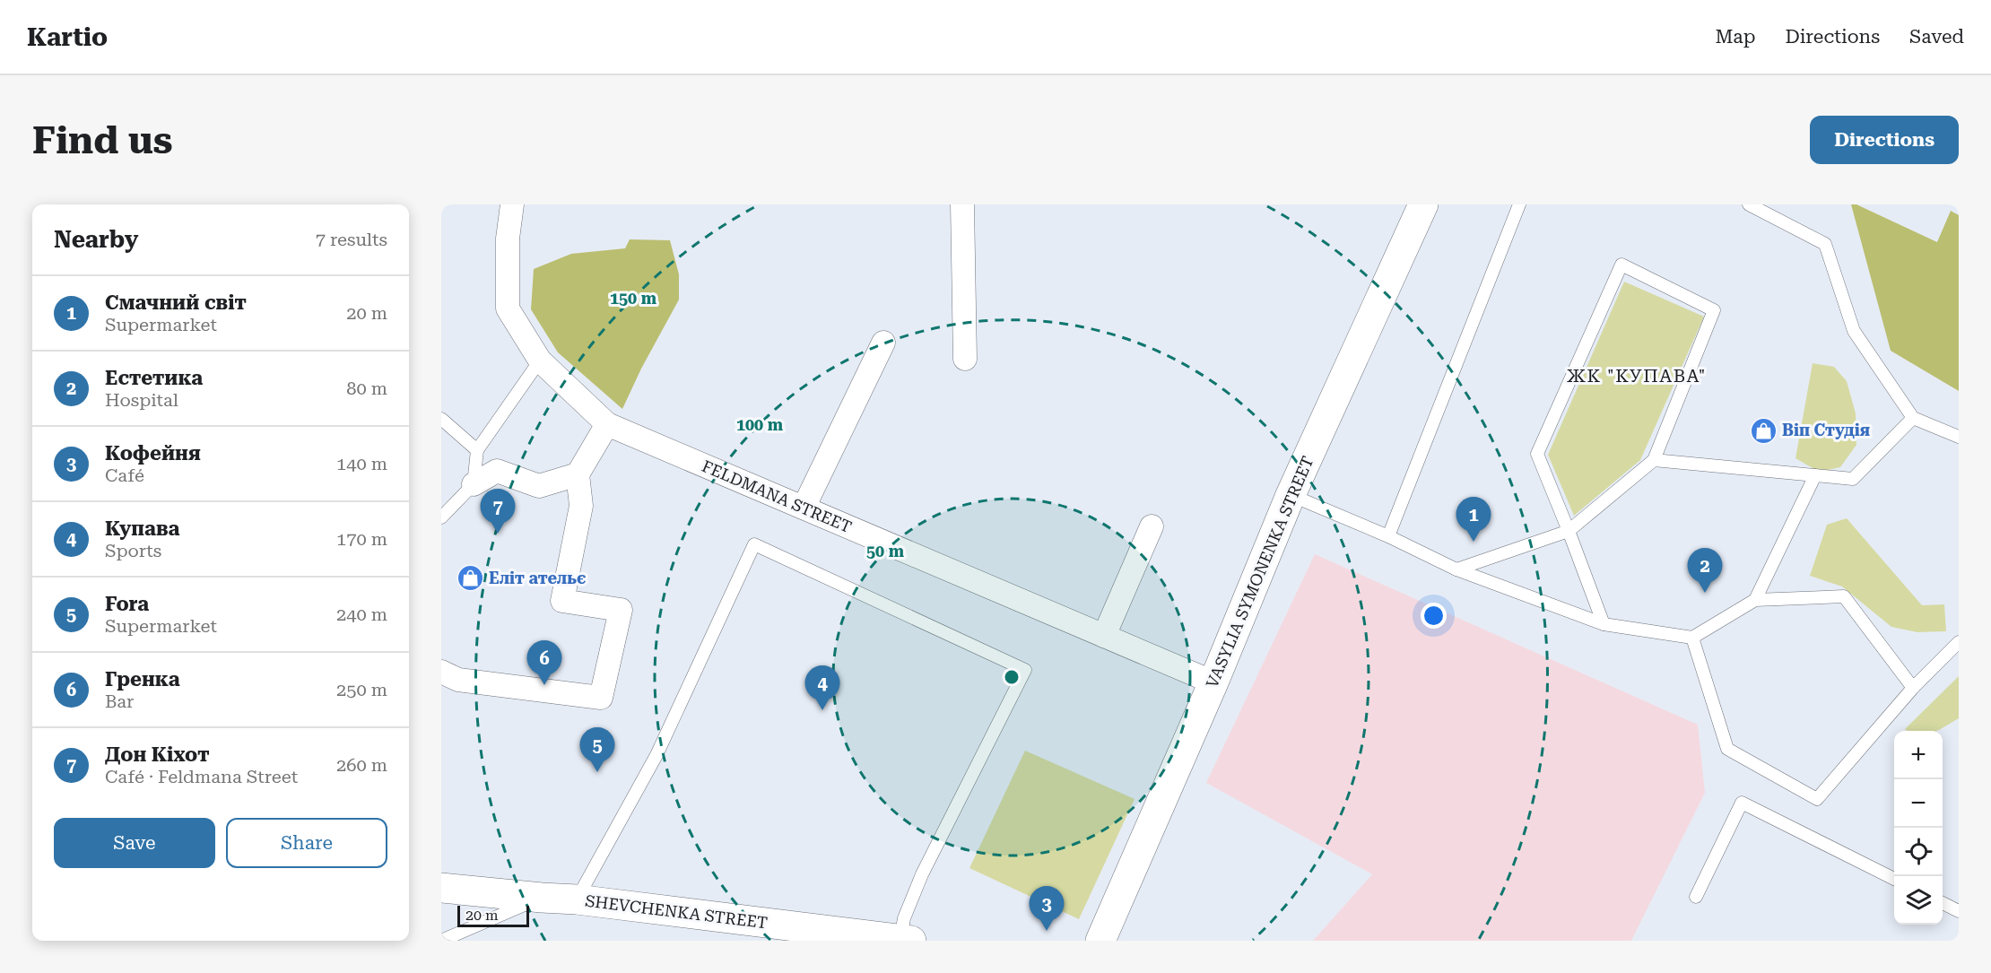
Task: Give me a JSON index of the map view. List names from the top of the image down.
{
  "streets": {
    "street": ["FELDMANA STREET", "VASYLIA SYMONENKA STREET", "SHEVCHENKA STREET"]
  },
  "crossings": [
    ["FELDMANA STREET", "VASYLIA SYMONENKA STREET"]
  ],
  "districts": ["ЖК \"КУПАВА\""],
  "places": {
    "shop": ["Віп Студія", "Еліт ательє"]
  },
  "scale_bar": "20 m",
  "page": {
    "header": "Kartio",
    "nav": ["Map", "Directions", "Saved"],
    "buttons": [
      "Directions",
      ["Save", "Share"]
    ],
    "title": "Find us",
    "heading": ["Nearby", "7 results"],
    "list": [
      {
        "mark": "1",
        "name": "Смачний світ",
        "note": "Supermarket",
        "value": "20 m"
      },
      {
        "mark": "2",
        "name": "Естетика",
        "note": "Hospital",
        "value": "80 m"
      },
      {
        "mark": "3",
        "name": "Кофейня",
        "note": "Café",
        "value": "140 m"
      },
      {
        "mark": "4",
        "name": "Купава",
        "note": "Sports",
        "value": "170 m"
      },
      {
        "mark": "5",
        "name": "Fora",
        "note": "Supermarket",
        "value": "240 m"
      },
      {
        "mark": "6",
        "name": "Гренка",
        "note": "Bar",
        "value": "250 m"
      },
      {
        "mark": "7",
        "name": "Дон Кіхот",
        "note": "Café · Feldmana Street",
        "value": "260 m"
      }
    ],
    "pins": [
      "7",
      "1",
      "2",
      "6",
      "4",
      "5",
      "3"
    ],
    "map_buttons": ["+", "−"],
    "scale": "20 m"
  },
  "rings": ["150 m", "100 m", "50 m"]
}
